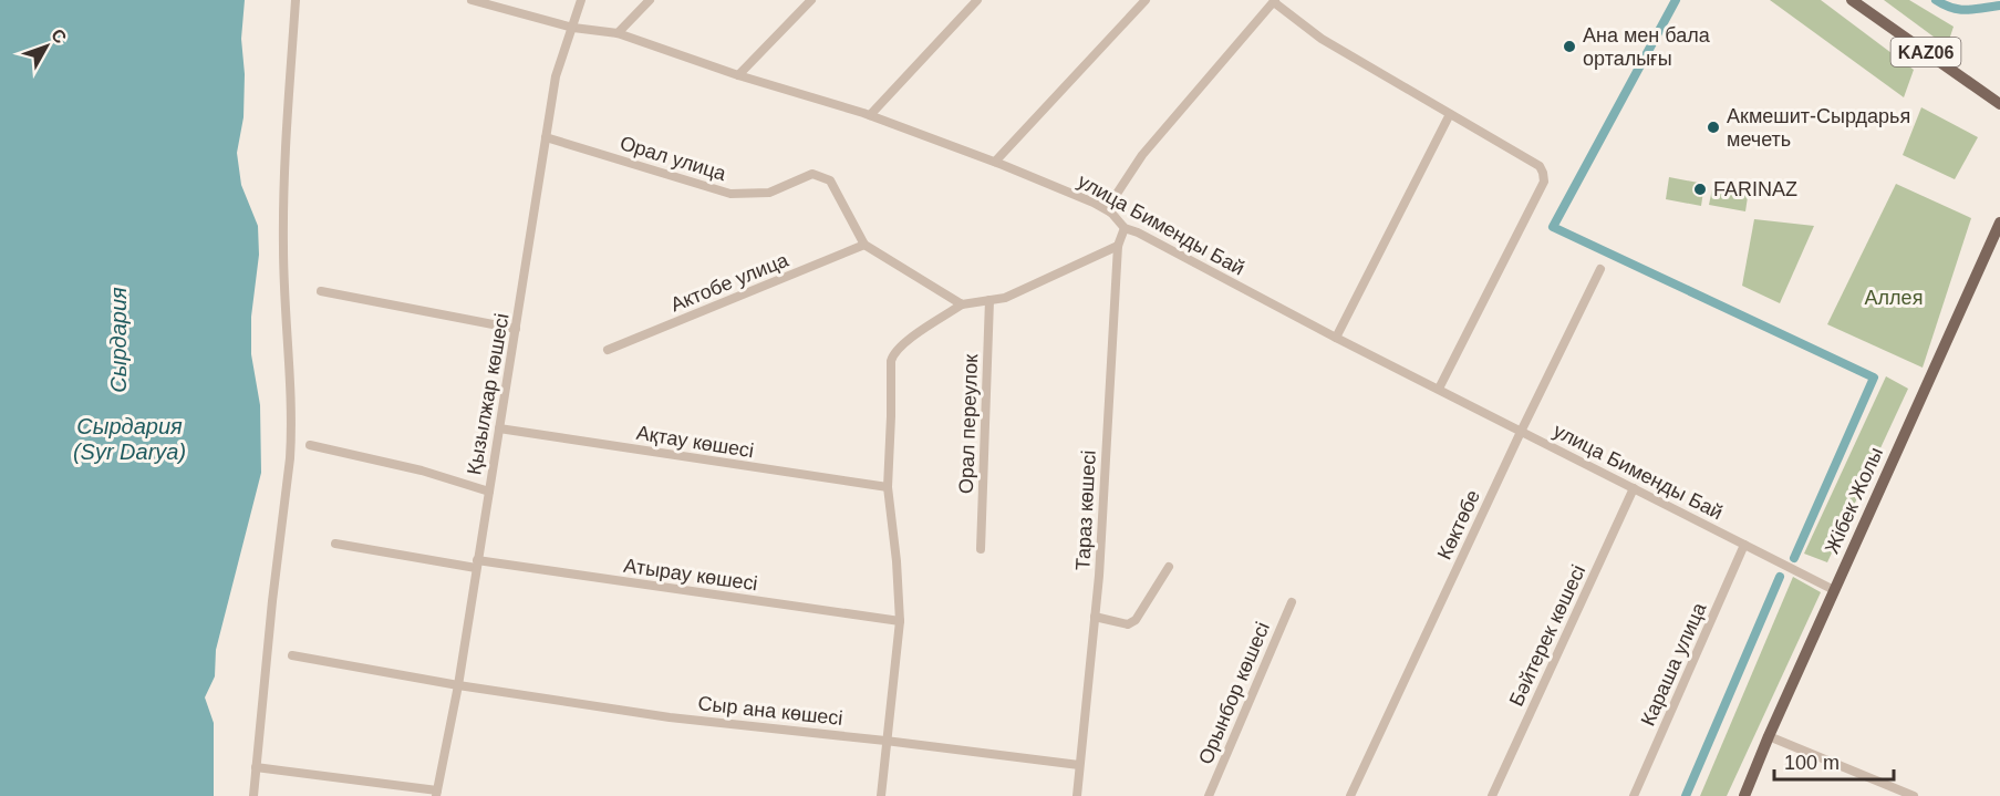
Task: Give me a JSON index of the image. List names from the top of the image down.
{
  "streets": {
    "main road": ["KAZ06", "Жібек Жолы"],
    "street": [
      "Орал улица",
      "улица Бименды Бай",
      "Актобе улица",
      "Қызылжар көшесі",
      "Орал переулок",
      "Ақтау көшесі",
      "Тараз көшесі",
      "Көктөбе",
      "Атырау көшесі",
      "Бәйтерек көшесі",
      "Караша улица",
      "Орынбор көшесі",
      "Сыр ана көшесі"
    ]
  },
  "crossings": [
    ["Орал улица", "Актобе улица"],
    ["Орал улица", "Қызылжар көшесі"],
    ["улица Бименды Бай", "Қызылжар көшесі"],
    ["улица Бименды Бай", "Жібек Жолы"],
    ["улица Бименды Бай", "Тараз көшесі"],
    ["улица Бименды Бай", "Көктөбе"],
    ["улица Бименды Бай", "Бәйтерек көшесі"],
    ["улица Бименды Бай", "Караша улица"],
    ["Қызылжар көшесі", "Ақтау көшесі"],
    ["Қызылжар көшесі", "Атырау көшесі"],
    ["Қызылжар көшесі", "Сыр ана көшесі"],
    ["Тараз көшесі", "Сыр ана көшесі"]
  ],
  "water": ["Сырдария", "Сырдария (Syr Darya)"],
  "parks": ["Аллея"],
  "places": ["Ана мен бала орталығы", "Акмешит-Сырдарья мечеть", "FARINAZ"],
  "scale_bar": "100 m",
  "north": "top right"
}
